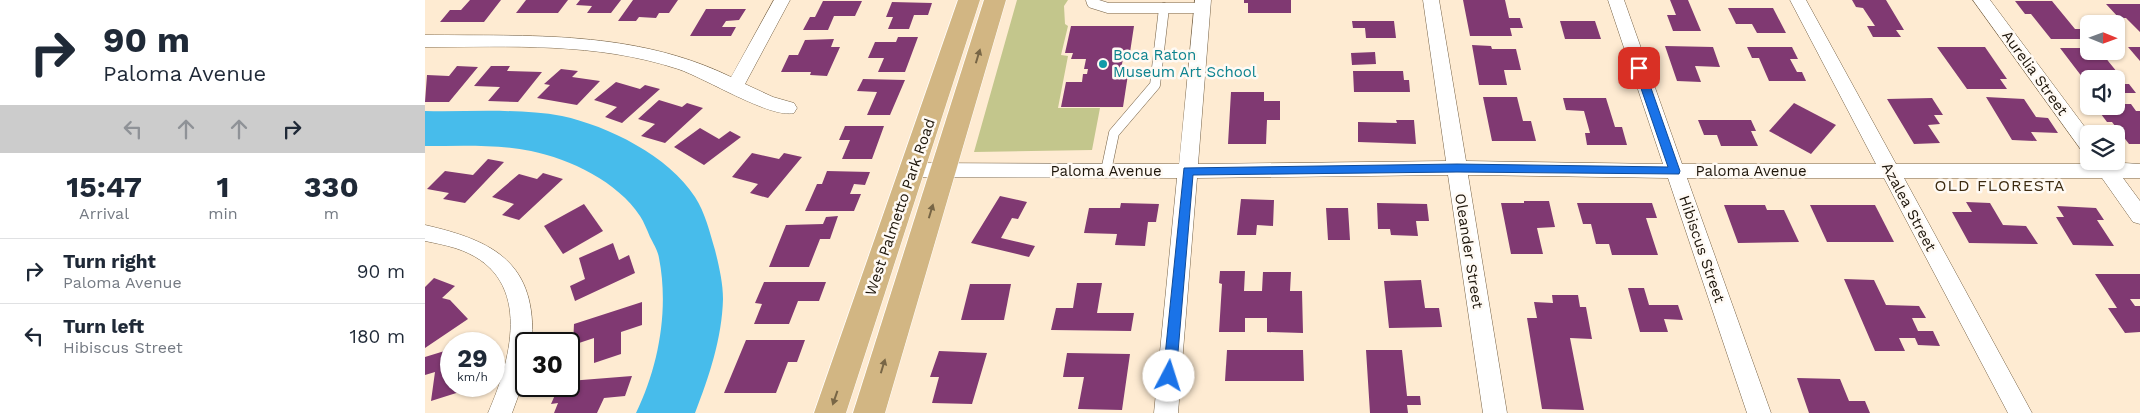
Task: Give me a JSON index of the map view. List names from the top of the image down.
{
  "streets": {
    "main road": ["West Palmetto Park Road"],
    "street": [
      "Aurelia Street",
      "Paloma Avenue",
      "Azalea Street",
      "Hibiscus Street",
      "Oleander Street"
    ]
  },
  "crossings": [
    ["Paloma Avenue", "West Palmetto Park Road"],
    ["Paloma Avenue", "Azalea Street"],
    ["Paloma Avenue", "Hibiscus Street"],
    ["Paloma Avenue", "Oleander Street"]
  ],
  "districts": ["OLD FLORESTA"],
  "places": ["Boca Raton Museum Art School"],
  "north": "right",
  "page": {
    "turn": ["90 m", "Paloma Avenue"],
    "eta": [
      "15:47",
      "Arrival",
      "1",
      "min",
      "330",
      "m"
    ],
    "list": [
      {
        "name": "Turn right",
        "note": "Paloma Avenue",
        "value": "90 m"
      },
      {
        "name": "Turn left",
        "note": "Hibiscus Street",
        "value": "180 m"
      }
    ],
    "speed": "29 km/h",
    "limit": "30"
  }
}
